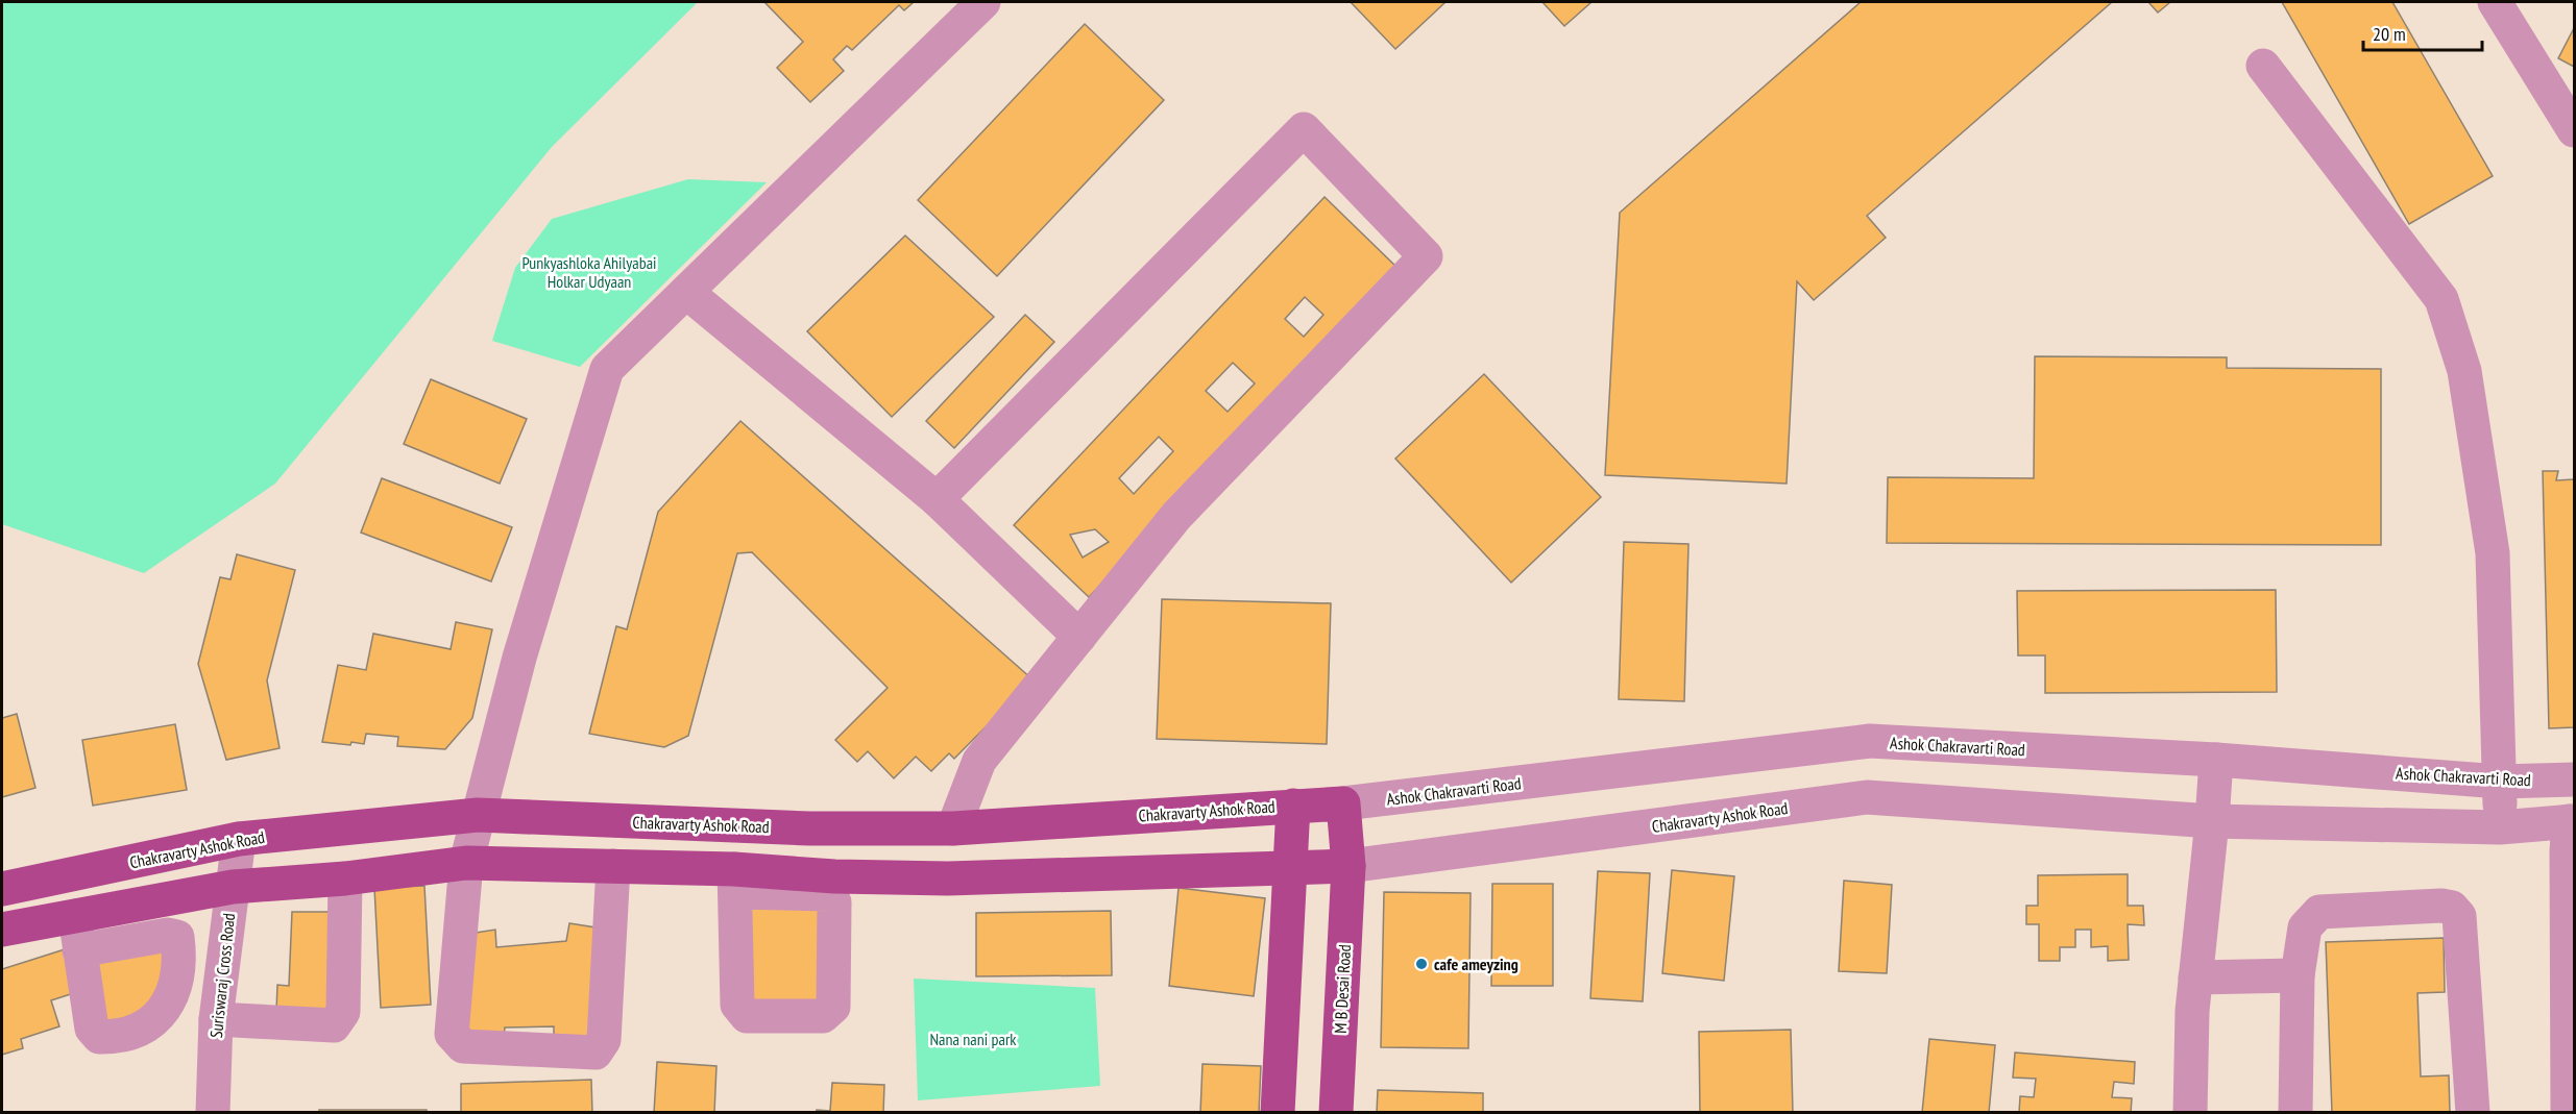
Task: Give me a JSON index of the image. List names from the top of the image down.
{
  "streets": {
    "main road": ["Chakravarty Ashok Road", "M B Desai Road"],
    "street": ["Ashok Chakravarti Road", "Suriswaraj Cross Road"]
  },
  "crossings": [
    ["Ashok Chakravarti Road", "Chakravarty Ashok Road"],
    ["Chakravarty Ashok Road", "Suriswaraj Cross Road"],
    ["Chakravarty Ashok Road", "M B Desai Road"]
  ],
  "parks": ["Punkyashloka Ahilyabai Holkar Udyaan", "Nana nani park"],
  "places": ["cafe ameyzing"],
  "scale_bar": "20 m"
}
